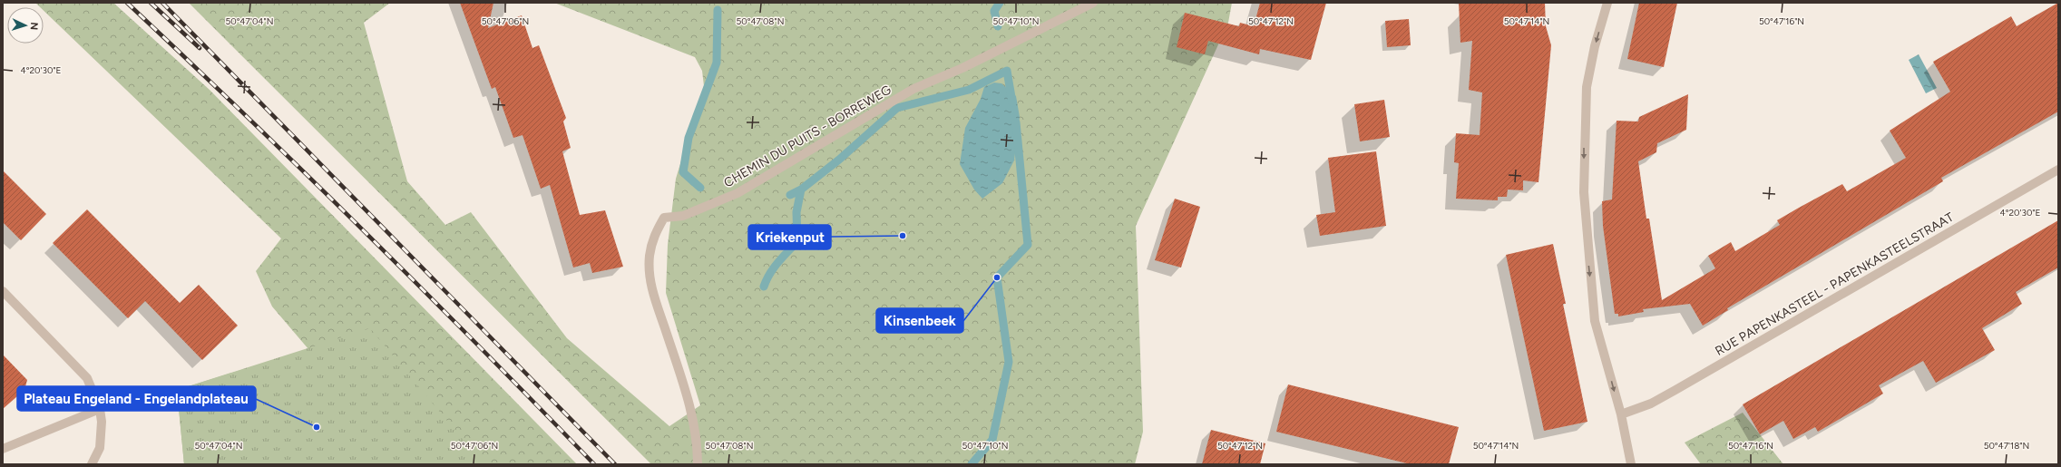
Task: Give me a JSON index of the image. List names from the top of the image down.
{
  "streets": {
    "street": ["CHEMIN DU PUITS - BORREWEG", "RUE PAPENKASTEEL - PAPENKASTEELSTRAAT"]
  },
  "places": ["Kriekenput", "Kinsenbeek", "Plateau Engeland - Engelandplateau"],
  "north": "right",
  "coordinates": [
    "50°47'04\"N",
    "50°47'06\"N",
    "50°47'08\"N",
    "50°47'10\"N",
    "50°47'12\"N",
    "50°47'14\"N",
    "50°47'16\"N",
    "4°20'30\"E",
    "50°47'18\"N"
  ]
}
